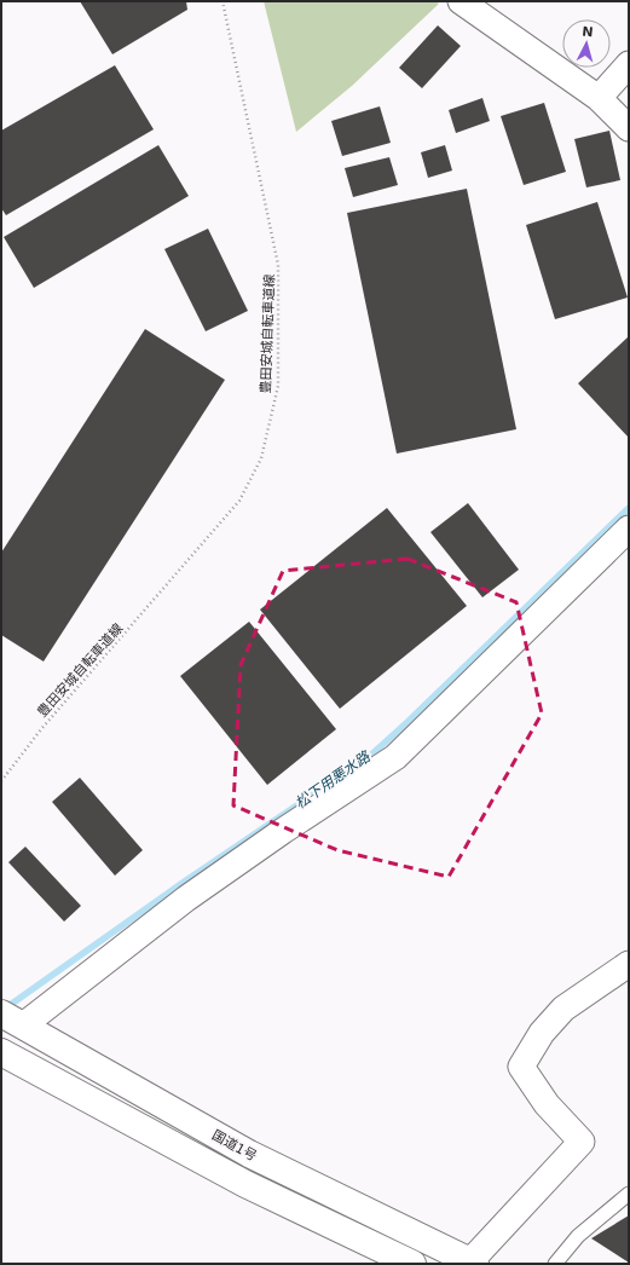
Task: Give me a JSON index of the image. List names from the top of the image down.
{
  "streets": {
    "highway": ["国道1号"],
    "path": ["豊田安城自転車道線"]
  },
  "water": ["松下用悪水路"],
  "north": "top"
}
